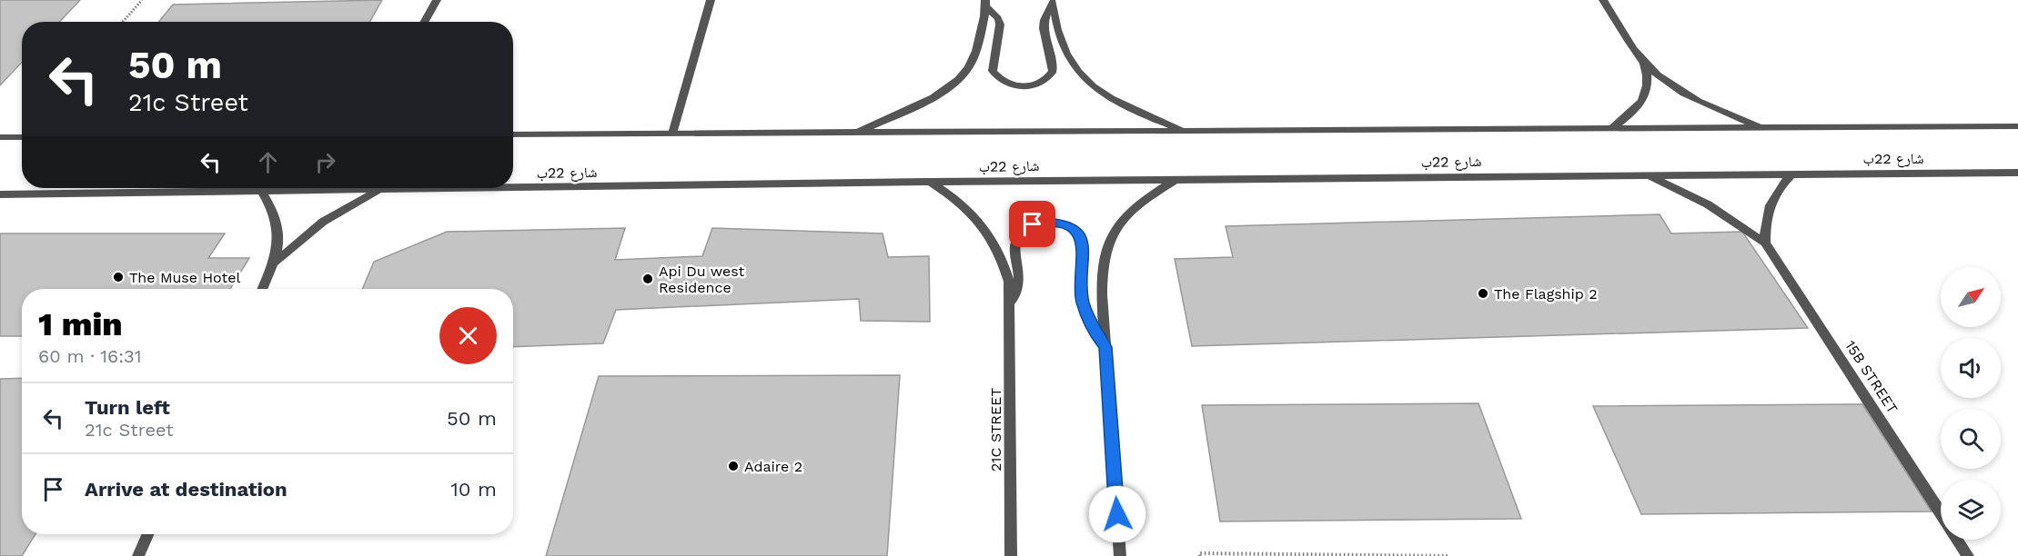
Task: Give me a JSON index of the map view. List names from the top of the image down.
{
  "streets": {
    "street": ["شارع 22ب", "15B STREET", "21C STREET"]
  },
  "crossings": [
    ["شارع 22ب", "15B STREET"],
    ["شارع 22ب", "21C STREET"]
  ],
  "places": [
    "The Muse Hotel",
    "Api Du west Residence",
    "The Flagship 2",
    "Adaire 2"
  ],
  "north": "top right",
  "page": {
    "turn": ["50 m", "21c Street"],
    "heading": ["1 min", "60 m · 16:31"],
    "list": [
      {
        "name": "Turn left",
        "note": "21c Street",
        "value": "50 m"
      },
      {
        "name": "Arrive at destination",
        "value": "10 m"
      }
    ]
  }
}
